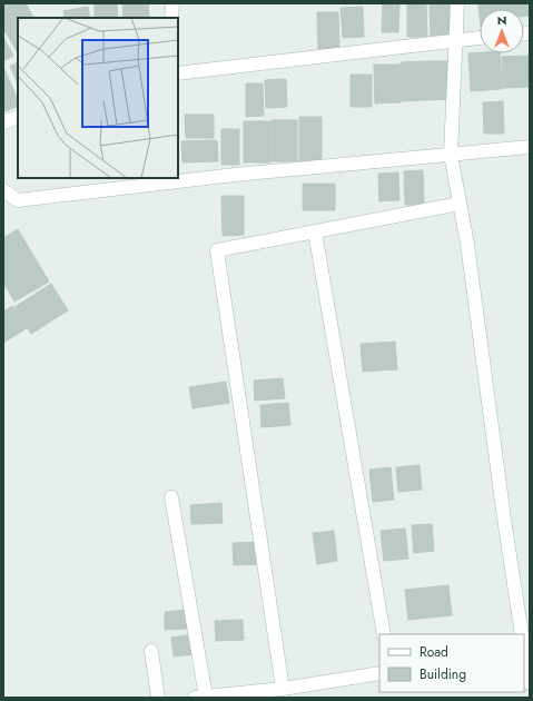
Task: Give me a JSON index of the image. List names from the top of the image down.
{
  "legend": ["Road", "Building"],
  "north": "top"
}
